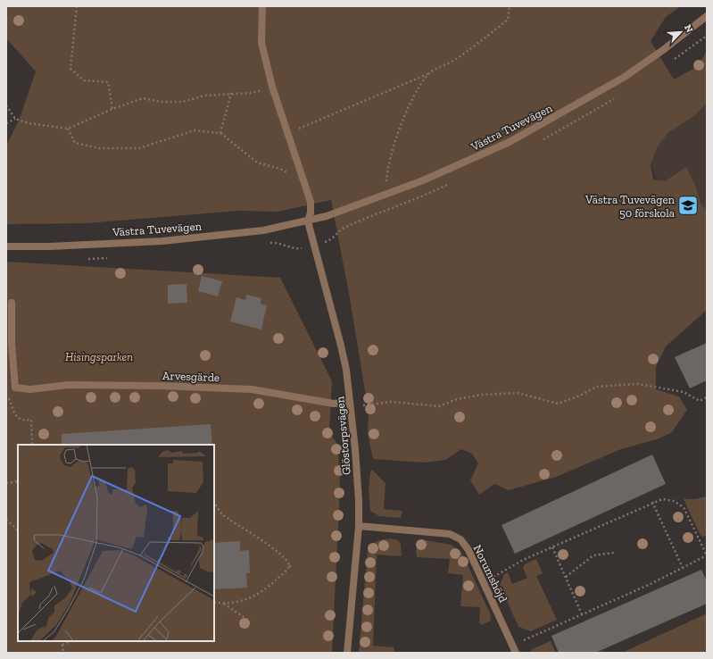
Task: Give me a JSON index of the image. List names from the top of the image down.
{
  "streets": {
    "street": [
      "Västra Tuvevägen",
      "Arvesgärde",
      "Glöstorpsvägen",
      "Norumshöjd"
    ]
  },
  "crossings": [
    ["Västra Tuvevägen", "Glöstorpsvägen"],
    ["Arvesgärde", "Glöstorpsvägen"],
    ["Glöstorpsvägen", "Norumshöjd"]
  ],
  "parks": ["Hisingsparken"],
  "places": {
    "school or university": ["Västra Tuvevägen 50 förskola"]
  },
  "north": "top right"
}
